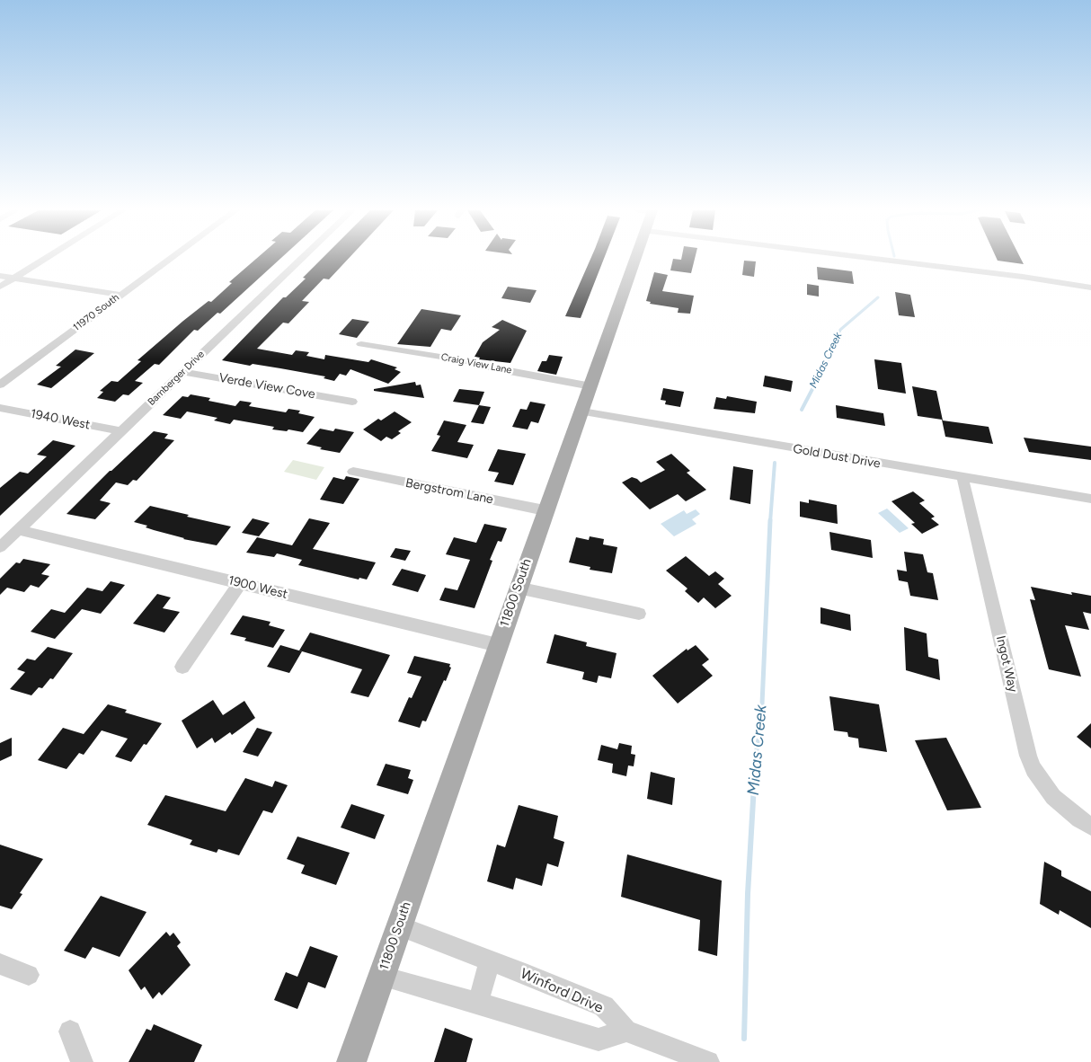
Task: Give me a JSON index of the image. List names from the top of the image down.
{
  "streets": {
    "main road": ["11800 South"],
    "street": [
      "11970 South",
      "Craig View Lane",
      "Bamberger Drive",
      "Verde View Cove",
      "1940 West",
      "Gold Dust Drive",
      "Bergstrom Lane",
      "1900 West",
      "Ingot Way",
      "Winford Drive"
    ]
  },
  "crossings": [
    ["Craig View Lane", "11800 South"],
    ["Bamberger Drive", "Verde View Cove"],
    ["Bamberger Drive", "1940 West"],
    ["Bamberger Drive", "1900 West"],
    ["Gold Dust Drive", "11800 South"],
    ["Gold Dust Drive", "Ingot Way"],
    ["Bergstrom Lane", "11800 South"],
    ["1900 West", "11800 South"],
    ["11800 South", "Winford Drive"]
  ],
  "water": ["Midas Creek"]
}
